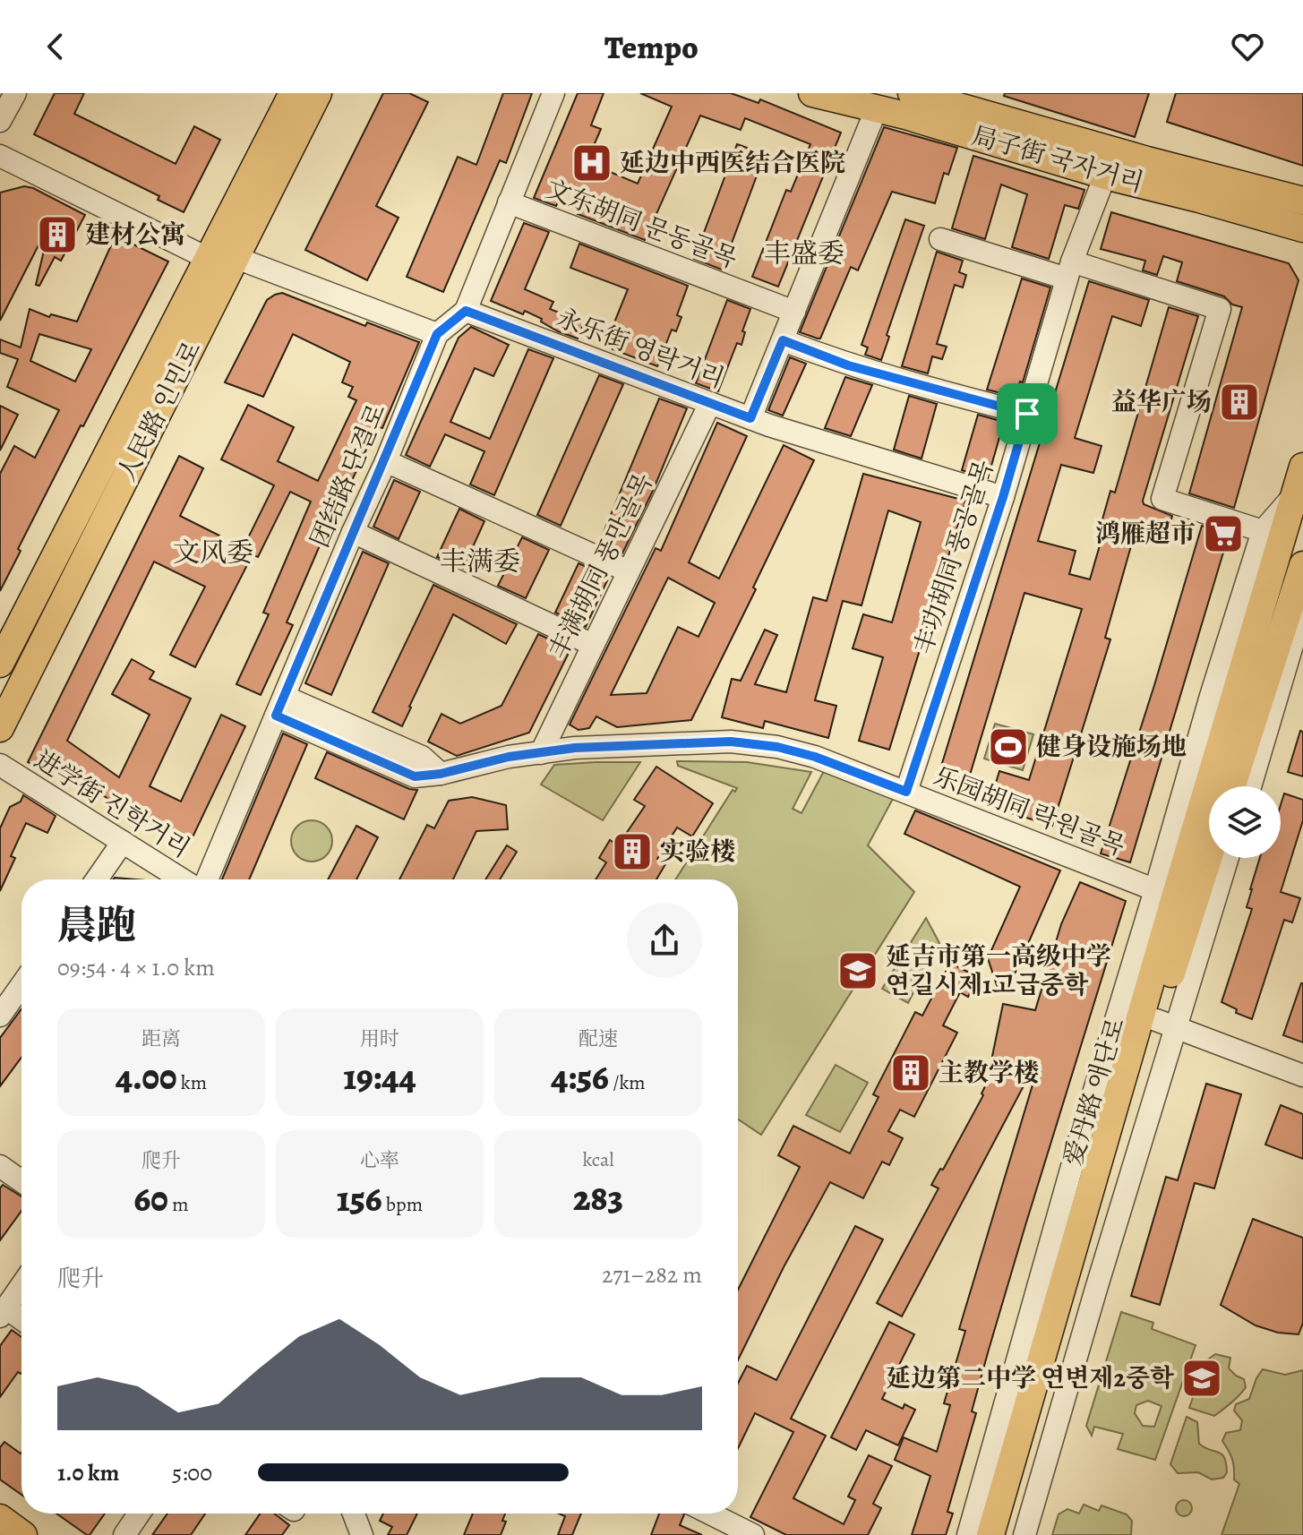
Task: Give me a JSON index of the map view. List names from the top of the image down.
{
  "streets": {
    "main road": ["局子街 국자거리", "人民路 인민로", "爱丹路 애단로"],
    "street": [
      "文东胡同 문동골목",
      "永乐街 영락거리",
      "团结路 단결로",
      "丰功胡同 풍공골목",
      "丰满胡同 풍만골목",
      "进学街 진학거리",
      "乐园胡同 락원골목"
    ]
  },
  "crossings": [
    ["局子街 국자거리", "丰功胡同 풍공골목"],
    ["文东胡同 문동골목", "团结路 단결로"],
    ["永乐街 영락거리", "团结路 단결로"],
    ["永乐街 영락거리", "丰功胡同 풍공골목"],
    ["永乐街 영락거리", "丰满胡同 풍만골목"],
    ["团结路 단결로", "乐园胡同 락원골목"],
    ["丰功胡同 풍공골목", "乐园胡同 락원골목"],
    ["丰满胡同 풍만골목", "乐园胡同 락원골목"],
    ["乐园胡同 락원골목", "爱丹路 애단로"]
  ],
  "districts": ["丰盛委", "文风委", "丰满委"],
  "places": {
    "hospital": ["延边中西医结合医院"],
    "building": [
      "建材公寓",
      "益华广场",
      "实验楼",
      "主教学楼"
    ],
    "supermarket": ["鸿雁超市"],
    "sports": ["健身设施场地"],
    "school or university": ["延吉市第一高级中学 연길시제1고급중학", "延边第二中学 연변제2중학"]
  },
  "page": {
    "header": "Tempo",
    "heading": ["晨跑", "09:54 · 4 × 1.0 km"],
    "stats": [
      ["距离", "4.00 km"],
      ["用时", "19:44"],
      ["配速", "4:56 /km"],
      ["爬升", "60 m"],
      ["心率", "156 bpm"],
      ["kcal", "283"]
    ],
    "chart": ["爬升", "271–282 m"],
    "list": [
      {
        "name": "1.0 km",
        "note": "5:00"
      }
    ]
  }
}
